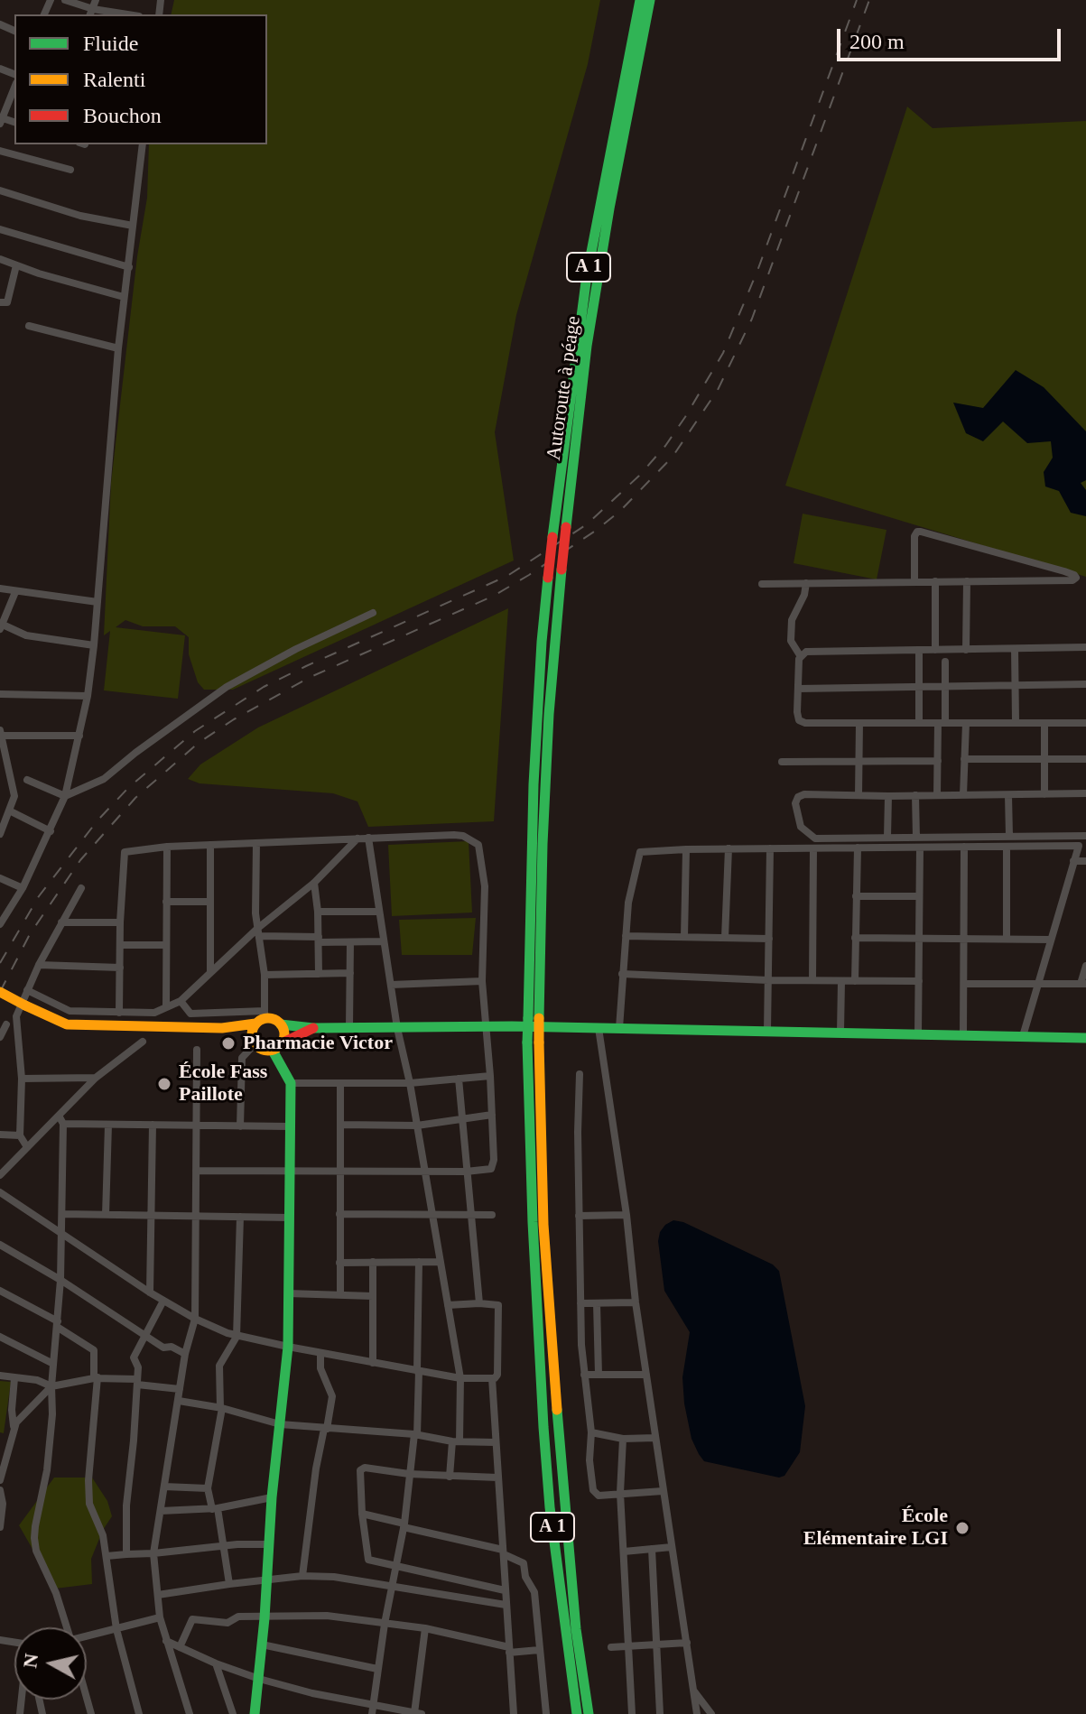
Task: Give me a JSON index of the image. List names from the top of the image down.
{
  "streets": {
    "main road": ["A 1", "Autoroute à péage"]
  },
  "crossings": [
    ["A 1", "Autoroute à péage"]
  ],
  "places": ["Pharmacie Victor", "École Fass Paillote", "École Elémentaire LGI"],
  "legend": ["Fluide", "Ralenti", "Bouchon"],
  "scale_bar": "200 m",
  "north": "left"
}
